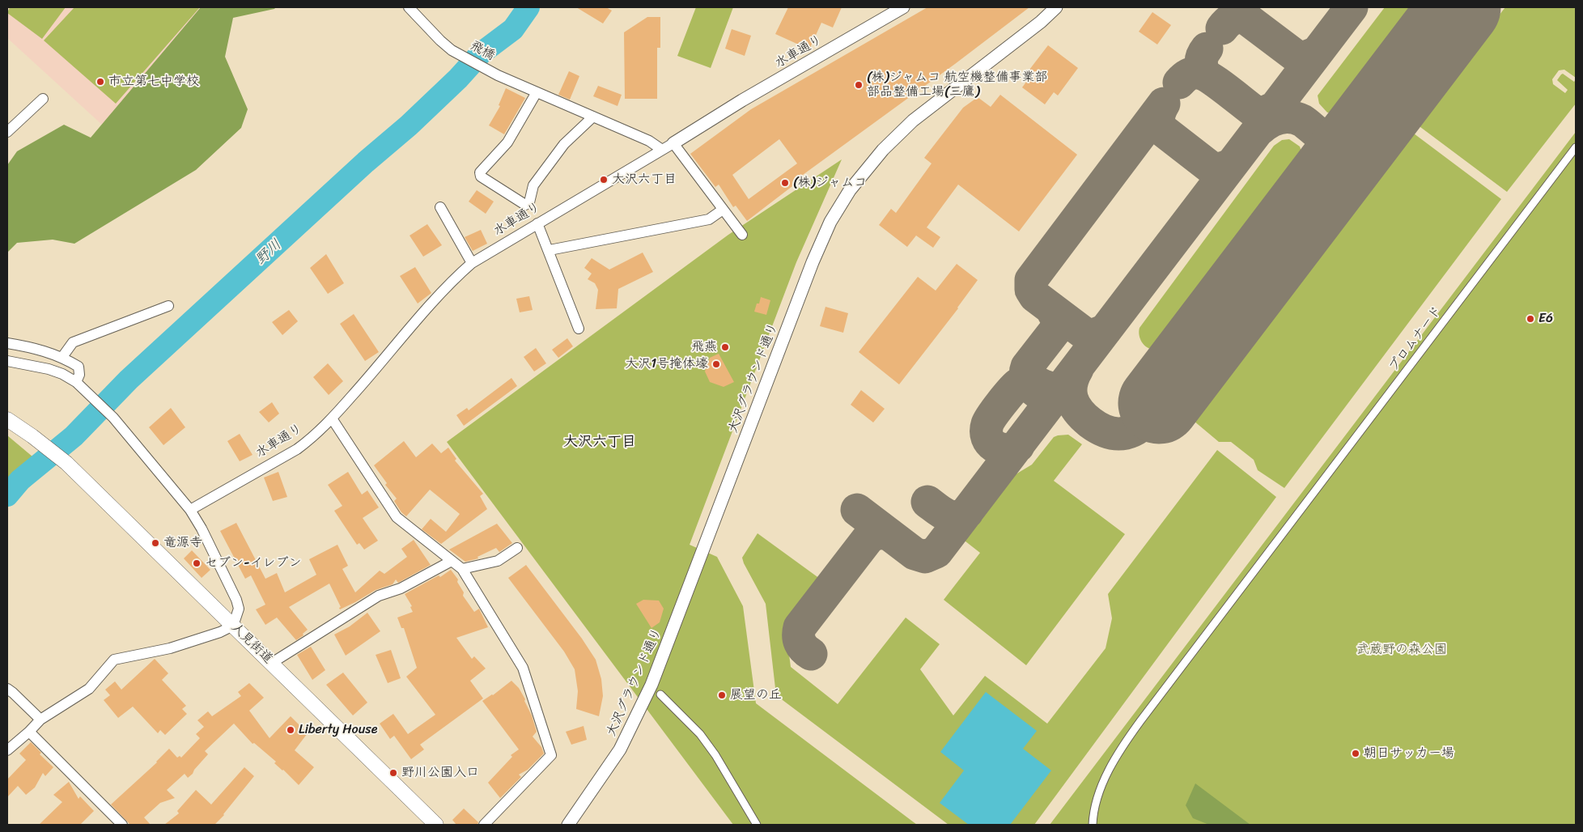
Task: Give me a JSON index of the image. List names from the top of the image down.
{
  "streets": {
    "main road": ["人見街道"],
    "street": [
      "飛橋",
      "水車通り",
      "プロムナード",
      "大沢グラウンド通り"
    ]
  },
  "crossings": [
    ["飛橋", "水車通り"]
  ],
  "districts": ["大沢六丁目"],
  "water": ["野川"],
  "parks": ["武蔵野の森公園"],
  "places": [
    "市立第七中学校",
    "(株)ジャムコ 航空機整備事業部 部品整備工場(三鷹)",
    "大沢六丁目",
    "(株)ジャムコ",
    "E6",
    "飛燕",
    "大沢1号掩体壕",
    "竜源寺",
    "セブン-イレブン",
    "展望の丘",
    "Liberty House",
    "朝日サッカー場",
    "野川公園入口"
  ]
}
